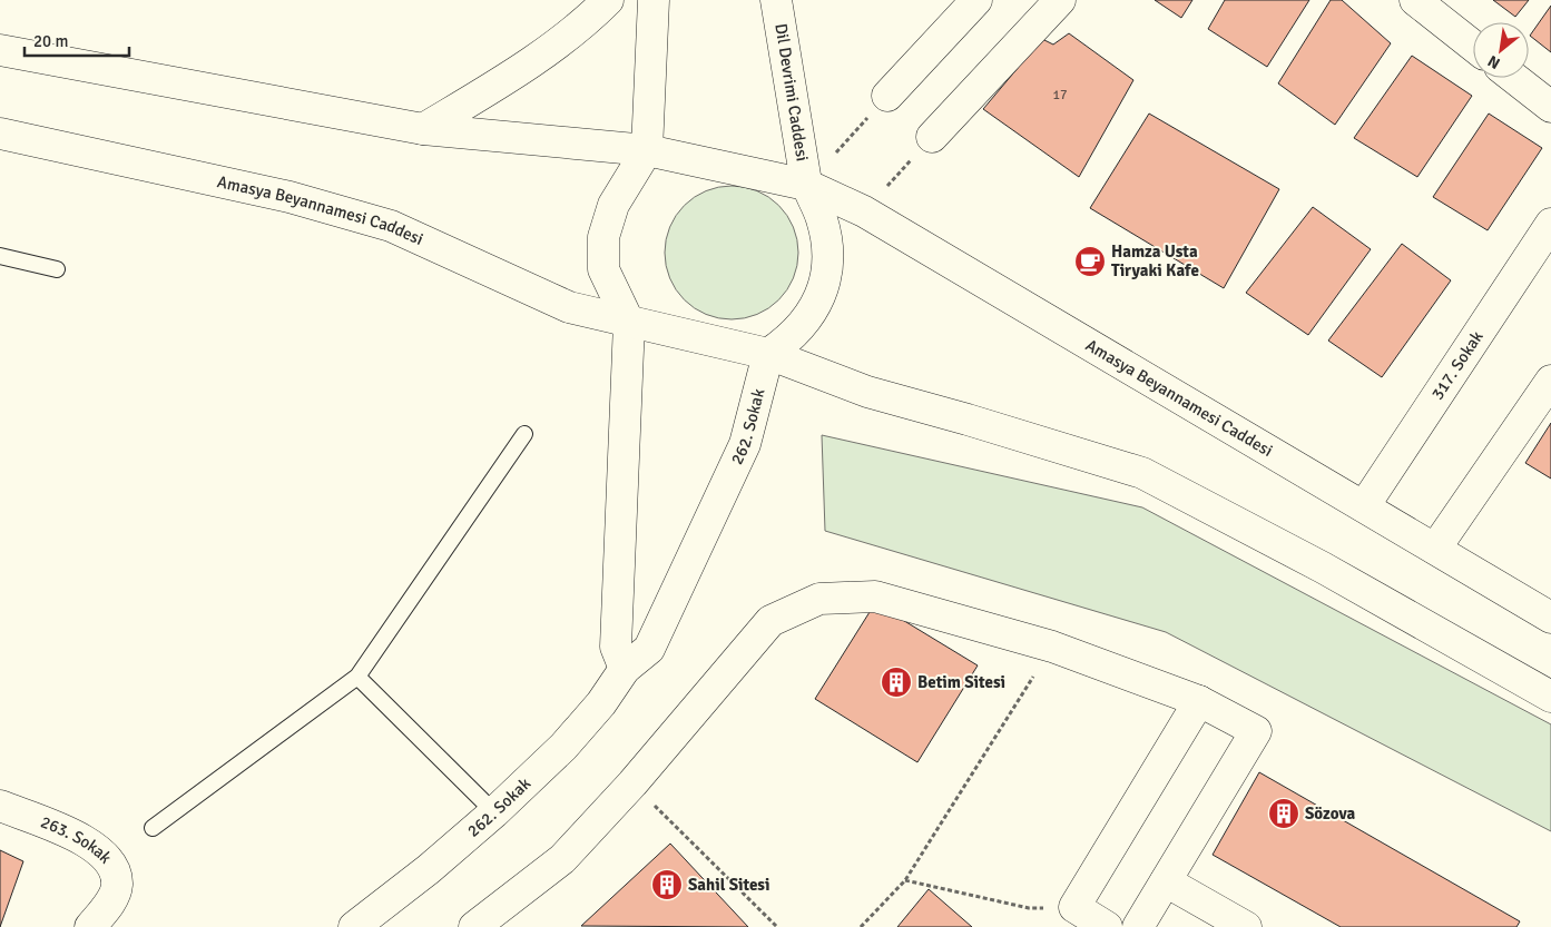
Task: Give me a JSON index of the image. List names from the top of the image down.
{
  "streets": {
    "main road": [
      "Dil Devrimi Caddesi",
      "Amasya Beyannamesi Caddesi",
      "317. Sokak",
      "262. Sokak",
      "263. Sokak"
    ]
  },
  "crossings": [
    ["Dil Devrimi Caddesi", "Amasya Beyannamesi Caddesi"],
    ["Dil Devrimi Caddesi", "262. Sokak"],
    ["Amasya Beyannamesi Caddesi", "317. Sokak"],
    ["Amasya Beyannamesi Caddesi", "262. Sokak"]
  ],
  "places": {
    "cafe": ["Hamza Usta Tiryaki Kafe"],
    "building": ["Betim Sitesi", "Sözova", "Sahil Sitesi"]
  },
  "house_numbers": ["17"],
  "scale_bar": "20 m",
  "north": "bottom left"
}
